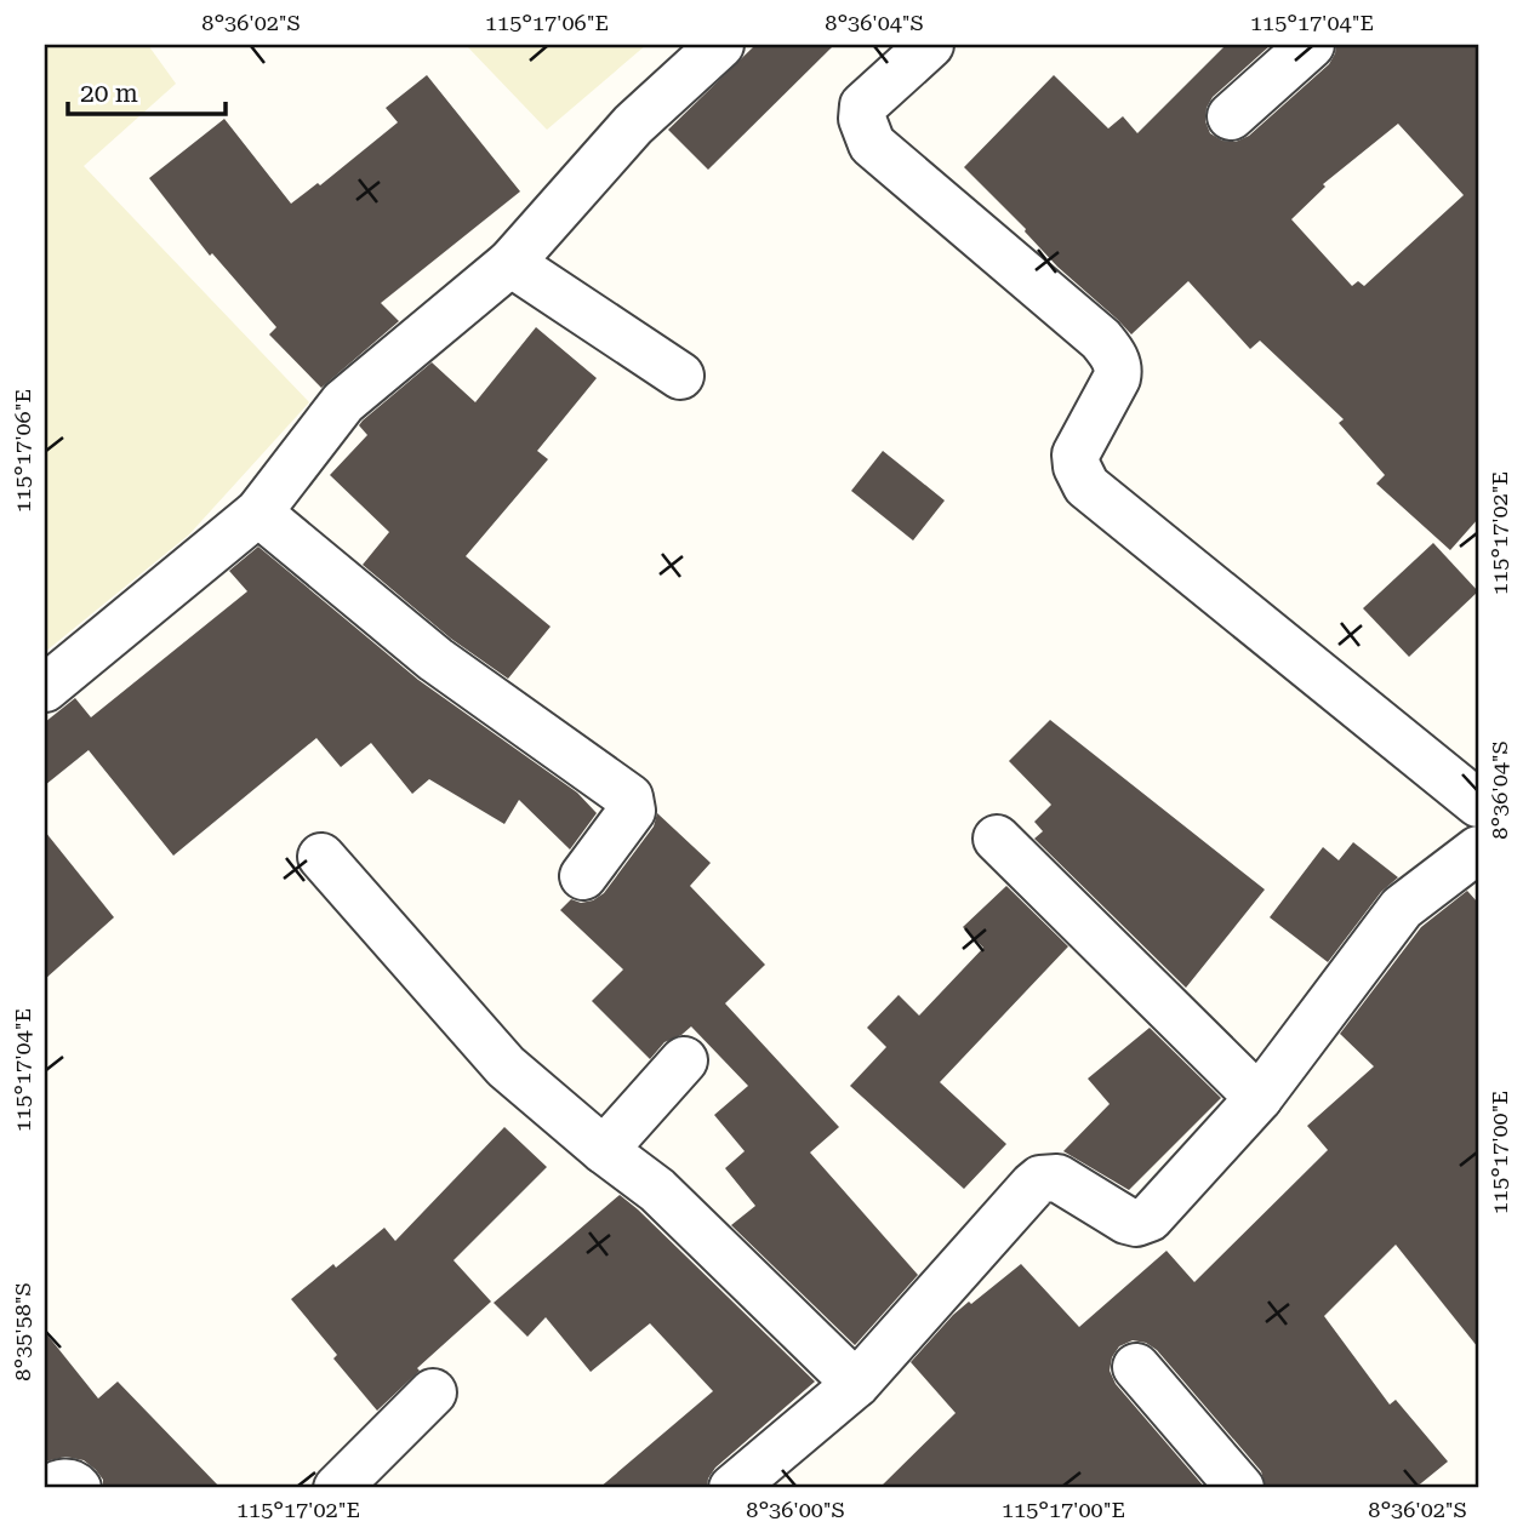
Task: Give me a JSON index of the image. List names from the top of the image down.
{
  "scale_bar": "20 m",
  "coordinates": [
    "8°36'02\"S",
    "115°17'06\"E",
    "8°36'04\"S",
    "115°17'04\"E",
    "115°17'02\"E",
    "115°17'00\"E",
    "8°35'58\"S",
    "8°36'00\"S"
  ]
}
